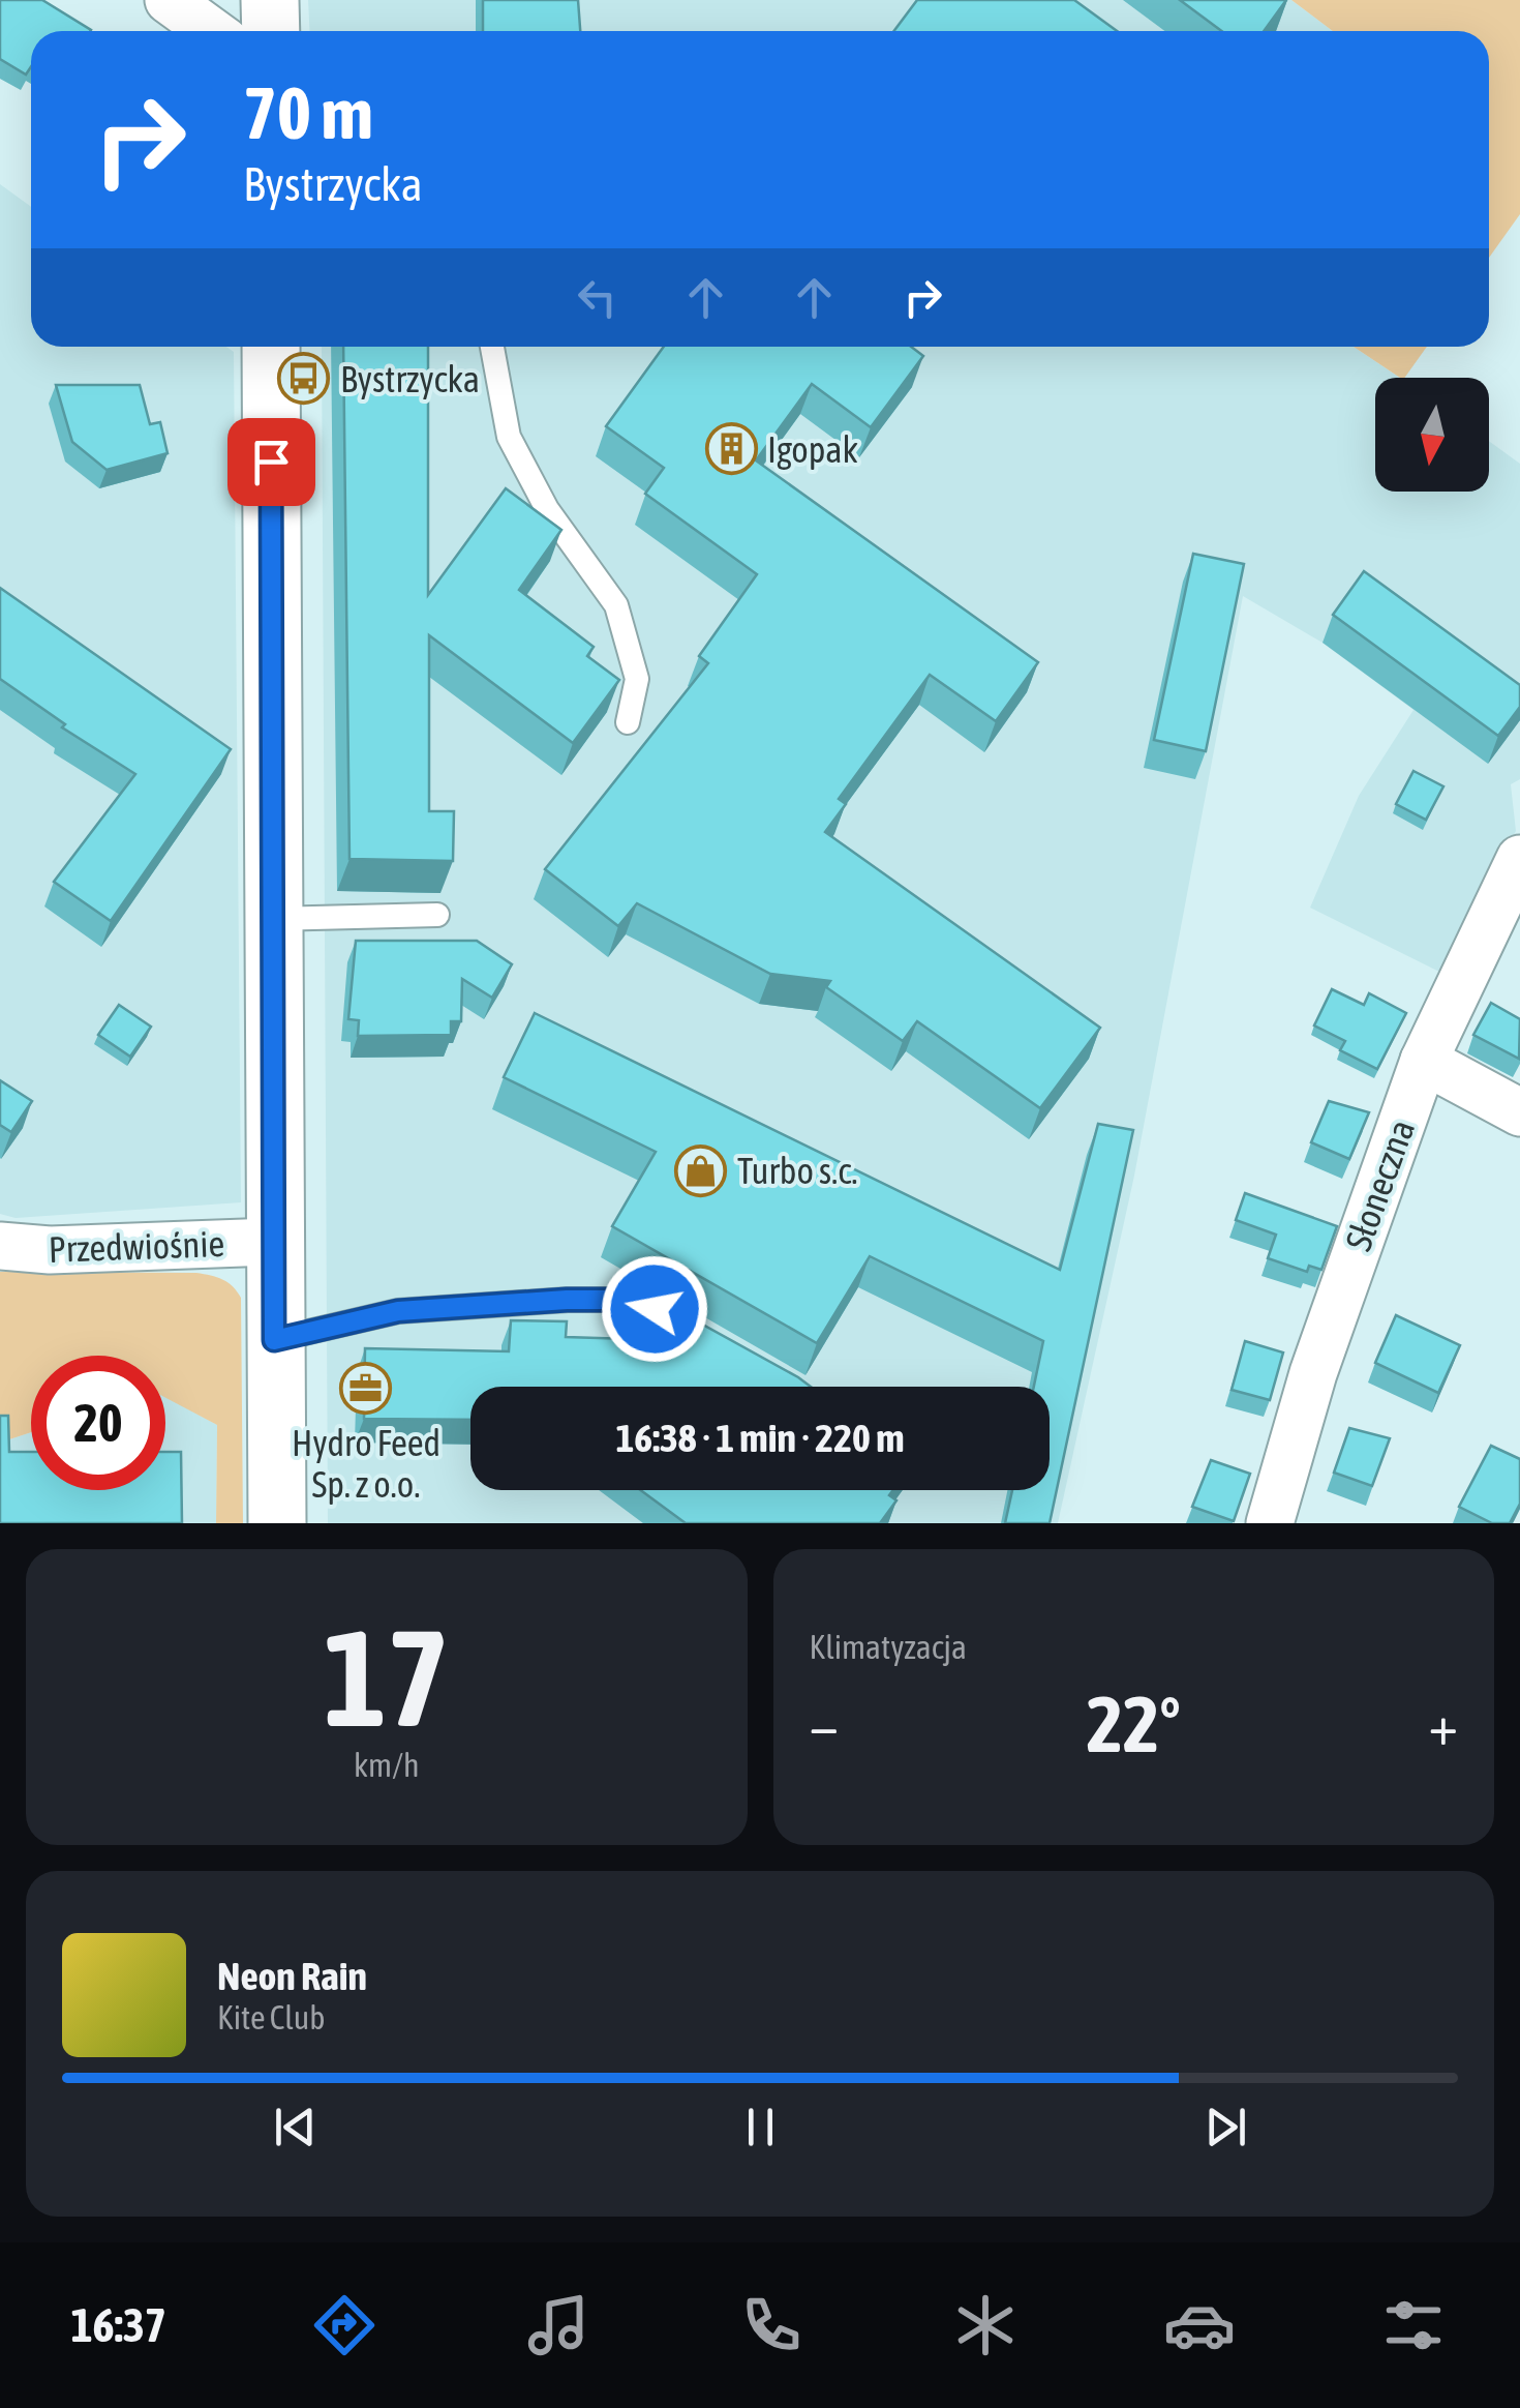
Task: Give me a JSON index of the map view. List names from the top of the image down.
{
  "streets": {
    "street": ["Słoneczna", "Przedwiośnie"]
  },
  "places": {
    "bus stop": ["Bystrzycka"],
    "building": ["Igopak"],
    "shop": ["Turbo s.c."],
    "office": ["Hydro Feed Sp. z o.o."]
  },
  "north": "bottom",
  "page": {
    "turn": ["70 m", "Bystrzycka"],
    "limit": "20",
    "trip": "16:38 · 1 min · 220 m",
    "tile": [
      ["17", "km/h"],
      "Klimatyzacja"
    ],
    "heat": ["−", "22°", "+"],
    "song": ["Neon Rain", "Kite Club"],
    "tabs": "16:37"
  }
}
